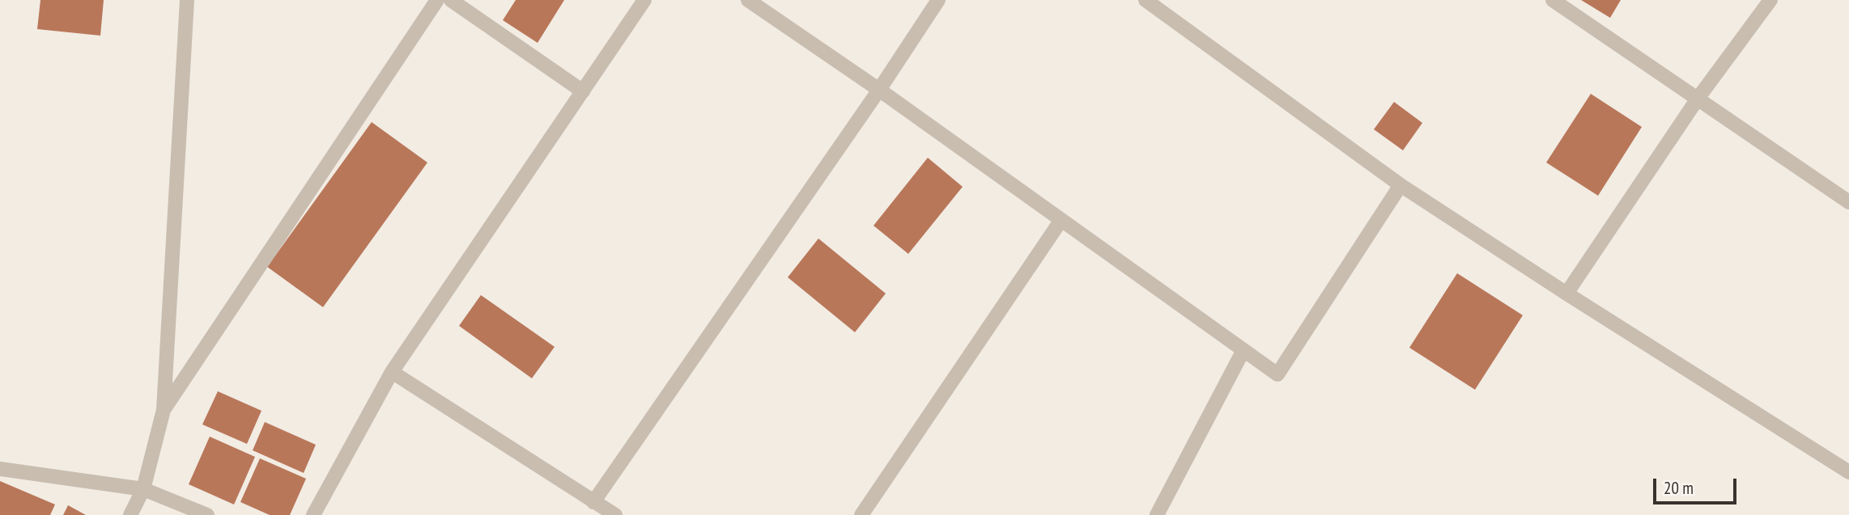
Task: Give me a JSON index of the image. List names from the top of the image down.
{
  "scale_bar": "20 m"
}
